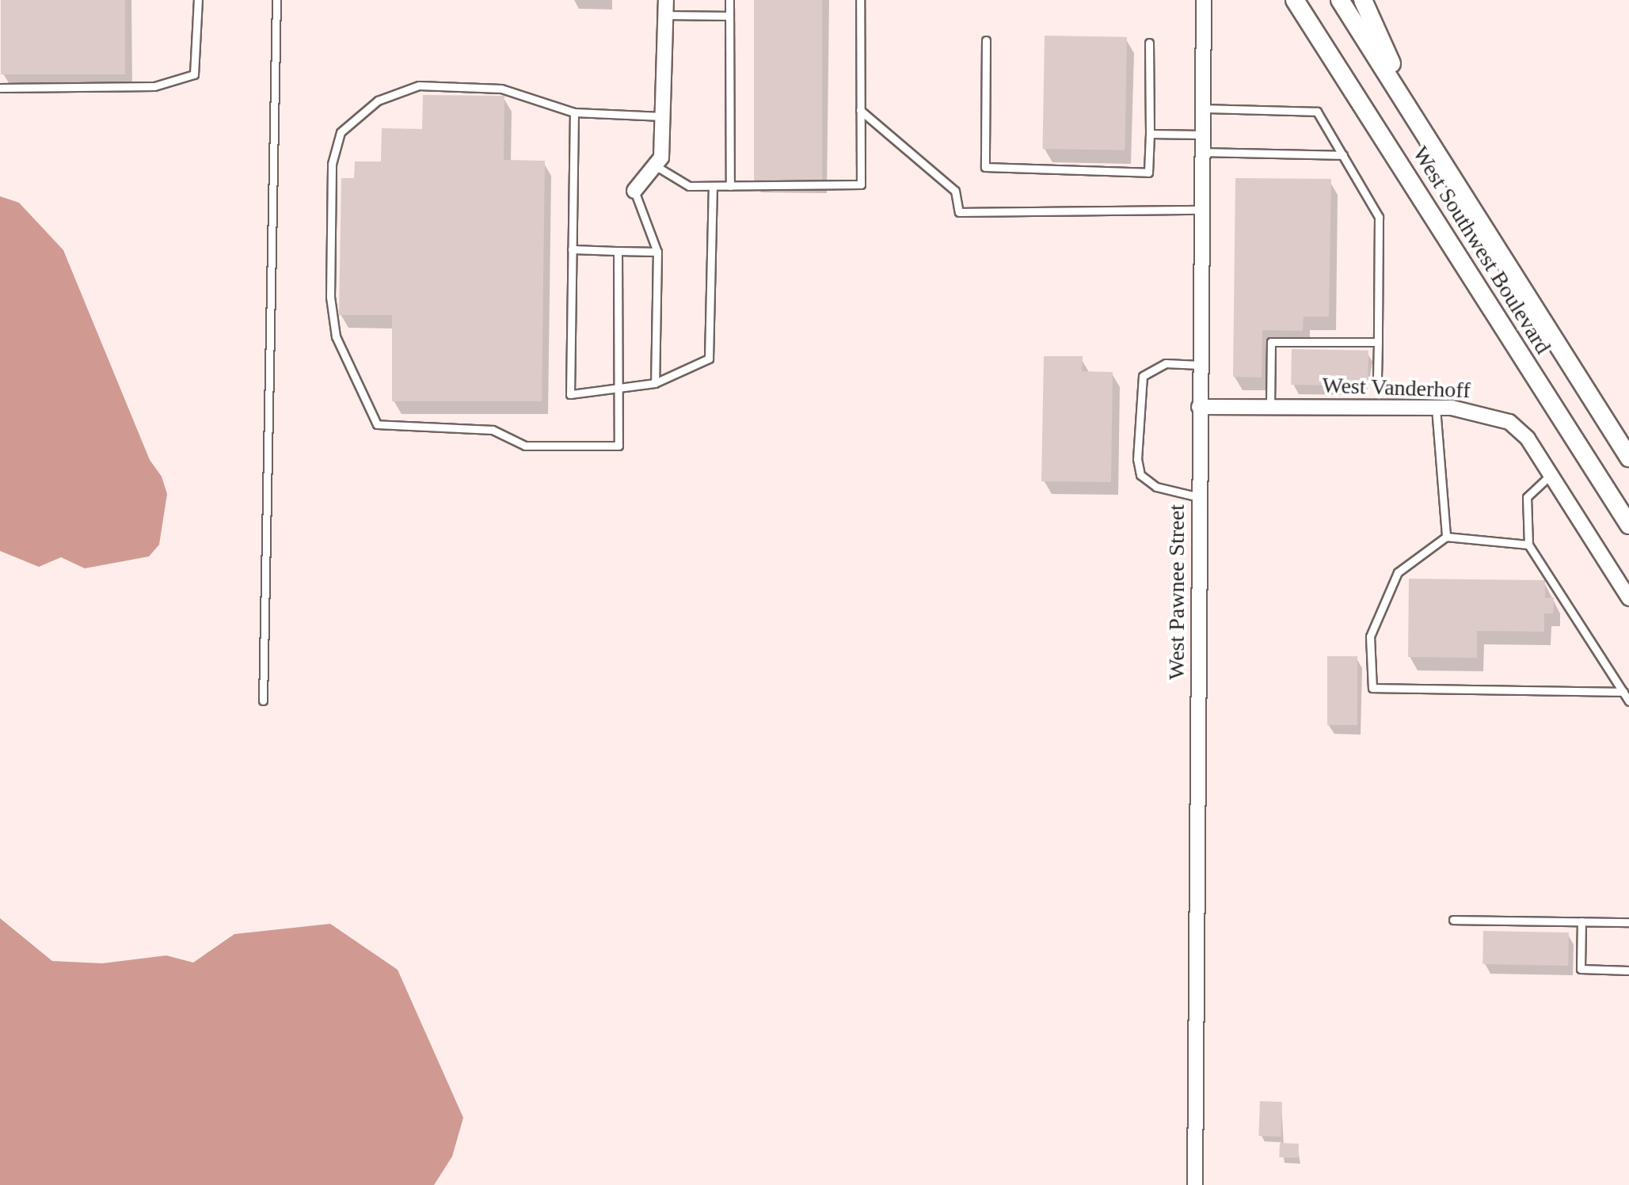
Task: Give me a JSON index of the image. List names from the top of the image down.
{
  "streets": {
    "main road": ["West Southwest Boulevard"],
    "street": ["West Vanderhoff", "West Pawnee Street"]
  },
  "crossings": [
    ["West Vanderhoff", "West Pawnee Street"]
  ]
}
